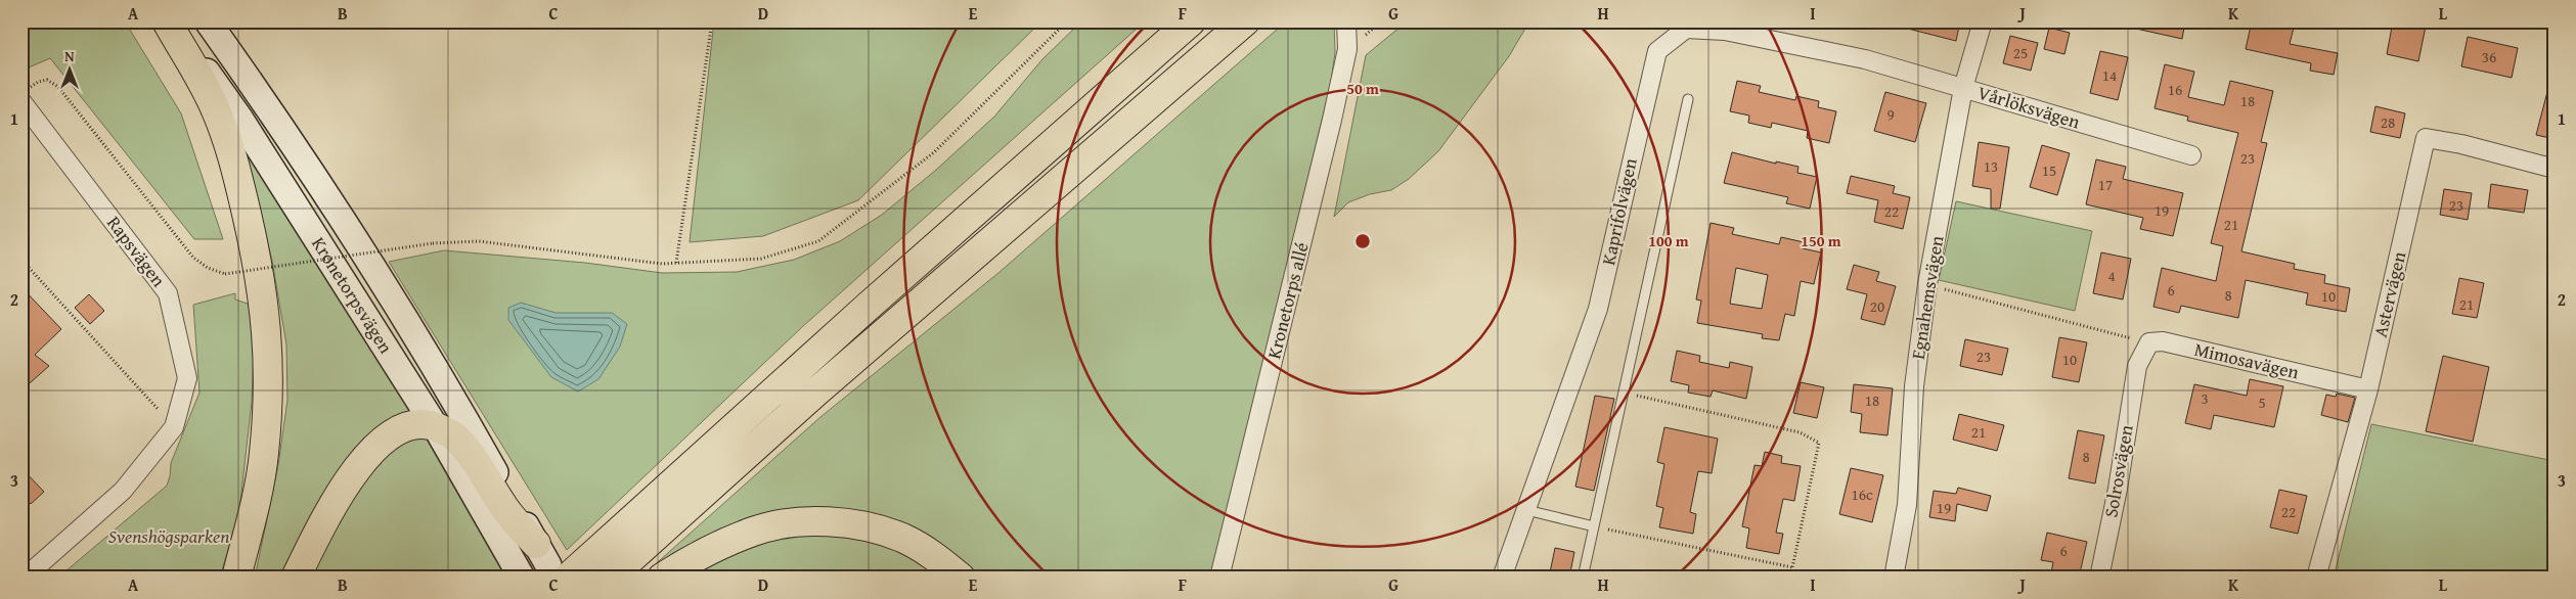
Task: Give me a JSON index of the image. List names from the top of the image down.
{
  "streets": {
    "main road": ["Kronetorpsvägen"],
    "street": [
      "Vårlöksvägen",
      "Kaprifolvägen",
      "Rapsvägen",
      "Astervägen",
      "Egnahemsvägen",
      "Kronetorps allé",
      "Mimosavägen",
      "Solrosvägen"
    ]
  },
  "crossings": [
    ["Vårlöksvägen", "Kaprifolvägen"],
    ["Vårlöksvägen", "Egnahemsvägen"],
    ["Astervägen", "Mimosavägen"],
    ["Mimosavägen", "Solrosvägen"]
  ],
  "parks": ["Svenshögsparken"],
  "house_numbers": [
    "25",
    "36",
    "14",
    "16",
    "18",
    "9",
    "28",
    "23",
    "13",
    "15",
    "17",
    "23",
    "19",
    "22",
    "21",
    "4",
    "6",
    "8",
    "10",
    "21",
    "20",
    "23",
    "10",
    "3",
    "18",
    "5",
    "21",
    "8",
    "16c",
    "19",
    "22",
    "6"
  ],
  "north": "top",
  "grid": {
    "columns": [
      "A",
      "B",
      "C",
      "D",
      "E",
      "F",
      "G",
      "H",
      "I",
      "J",
      "K",
      "L"
    ],
    "rows": ["1", "2", "3"]
  },
  "rings": ["50 m", "100 m", "150 m"]
}
